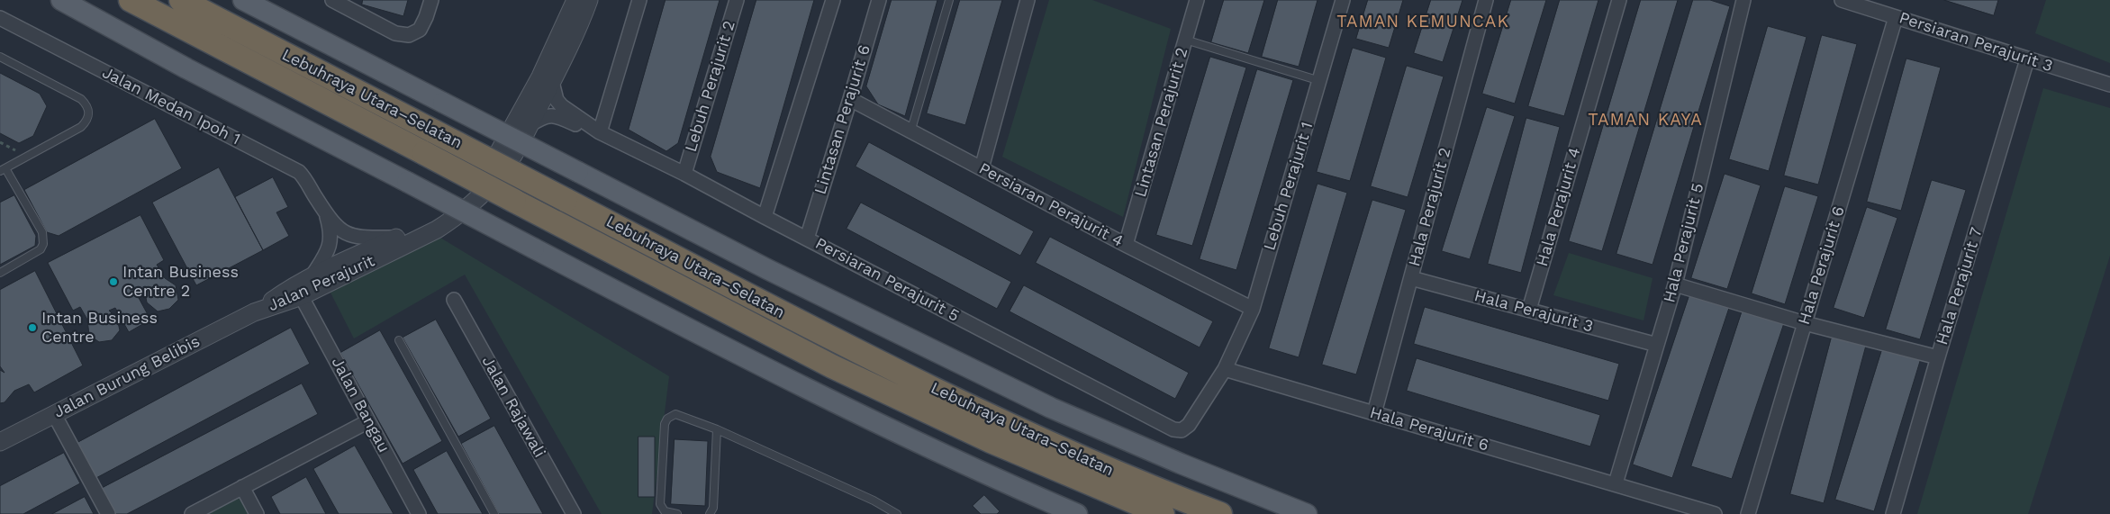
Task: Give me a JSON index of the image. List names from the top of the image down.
{
  "streets": {
    "highway": ["Lebuhraya Utara–Selatan"],
    "street": [
      "Persiaran Perajurit 3",
      "Lebuh Perajurit 2",
      "Jalan Medan Ipoh 1",
      "Lintasan Perajurit 6",
      "Lintasan Perajurit 2",
      "Lebuh Perajurit 1",
      "Persiaran Perajurit 4",
      "Hala Perajurit 2",
      "Hala Perajurit 4",
      "Hala Perajurit 5",
      "Hala Perajurit 6",
      "Persiaran Perajurit 5",
      "Jalan Perajurit",
      "Hala Perajurit 7",
      "Hala Perajurit 3",
      "Jalan Burung Belibis",
      "Jalan Bangau",
      "Jalan Rajawali"
    ]
  },
  "crossings": [
    ["Persiaran Perajurit 3", "Hala Perajurit 6"],
    ["Persiaran Perajurit 3", "Hala Perajurit 7"],
    ["Lebuh Perajurit 2", "Persiaran Perajurit 5"],
    ["Jalan Medan Ipoh 1", "Jalan Perajurit"],
    ["Lintasan Perajurit 6", "Persiaran Perajurit 4"],
    ["Lintasan Perajurit 6", "Persiaran Perajurit 5"],
    ["Lintasan Perajurit 2", "Persiaran Perajurit 4"],
    ["Lebuh Perajurit 1", "Persiaran Perajurit 4"],
    ["Lebuh Perajurit 1", "Hala Perajurit 6"],
    ["Lebuh Perajurit 1", "Persiaran Perajurit 5"],
    ["Hala Perajurit 2", "Hala Perajurit 6"],
    ["Hala Perajurit 2", "Hala Perajurit 3"],
    ["Hala Perajurit 4", "Hala Perajurit 3"],
    ["Hala Perajurit 5", "Hala Perajurit 6"],
    ["Hala Perajurit 5", "Hala Perajurit 3"],
    ["Hala Perajurit 6", "Persiaran Perajurit 5"],
    ["Persiaran Perajurit 5", "Jalan Perajurit"],
    ["Jalan Perajurit", "Jalan Burung Belibis"],
    ["Jalan Perajurit", "Jalan Bangau"]
  ],
  "districts": ["TAMAN KEMUNCAK", "TAMAN KAYA"],
  "places": ["Intan Business Centre 2", "Intan Business Centre"]
}
